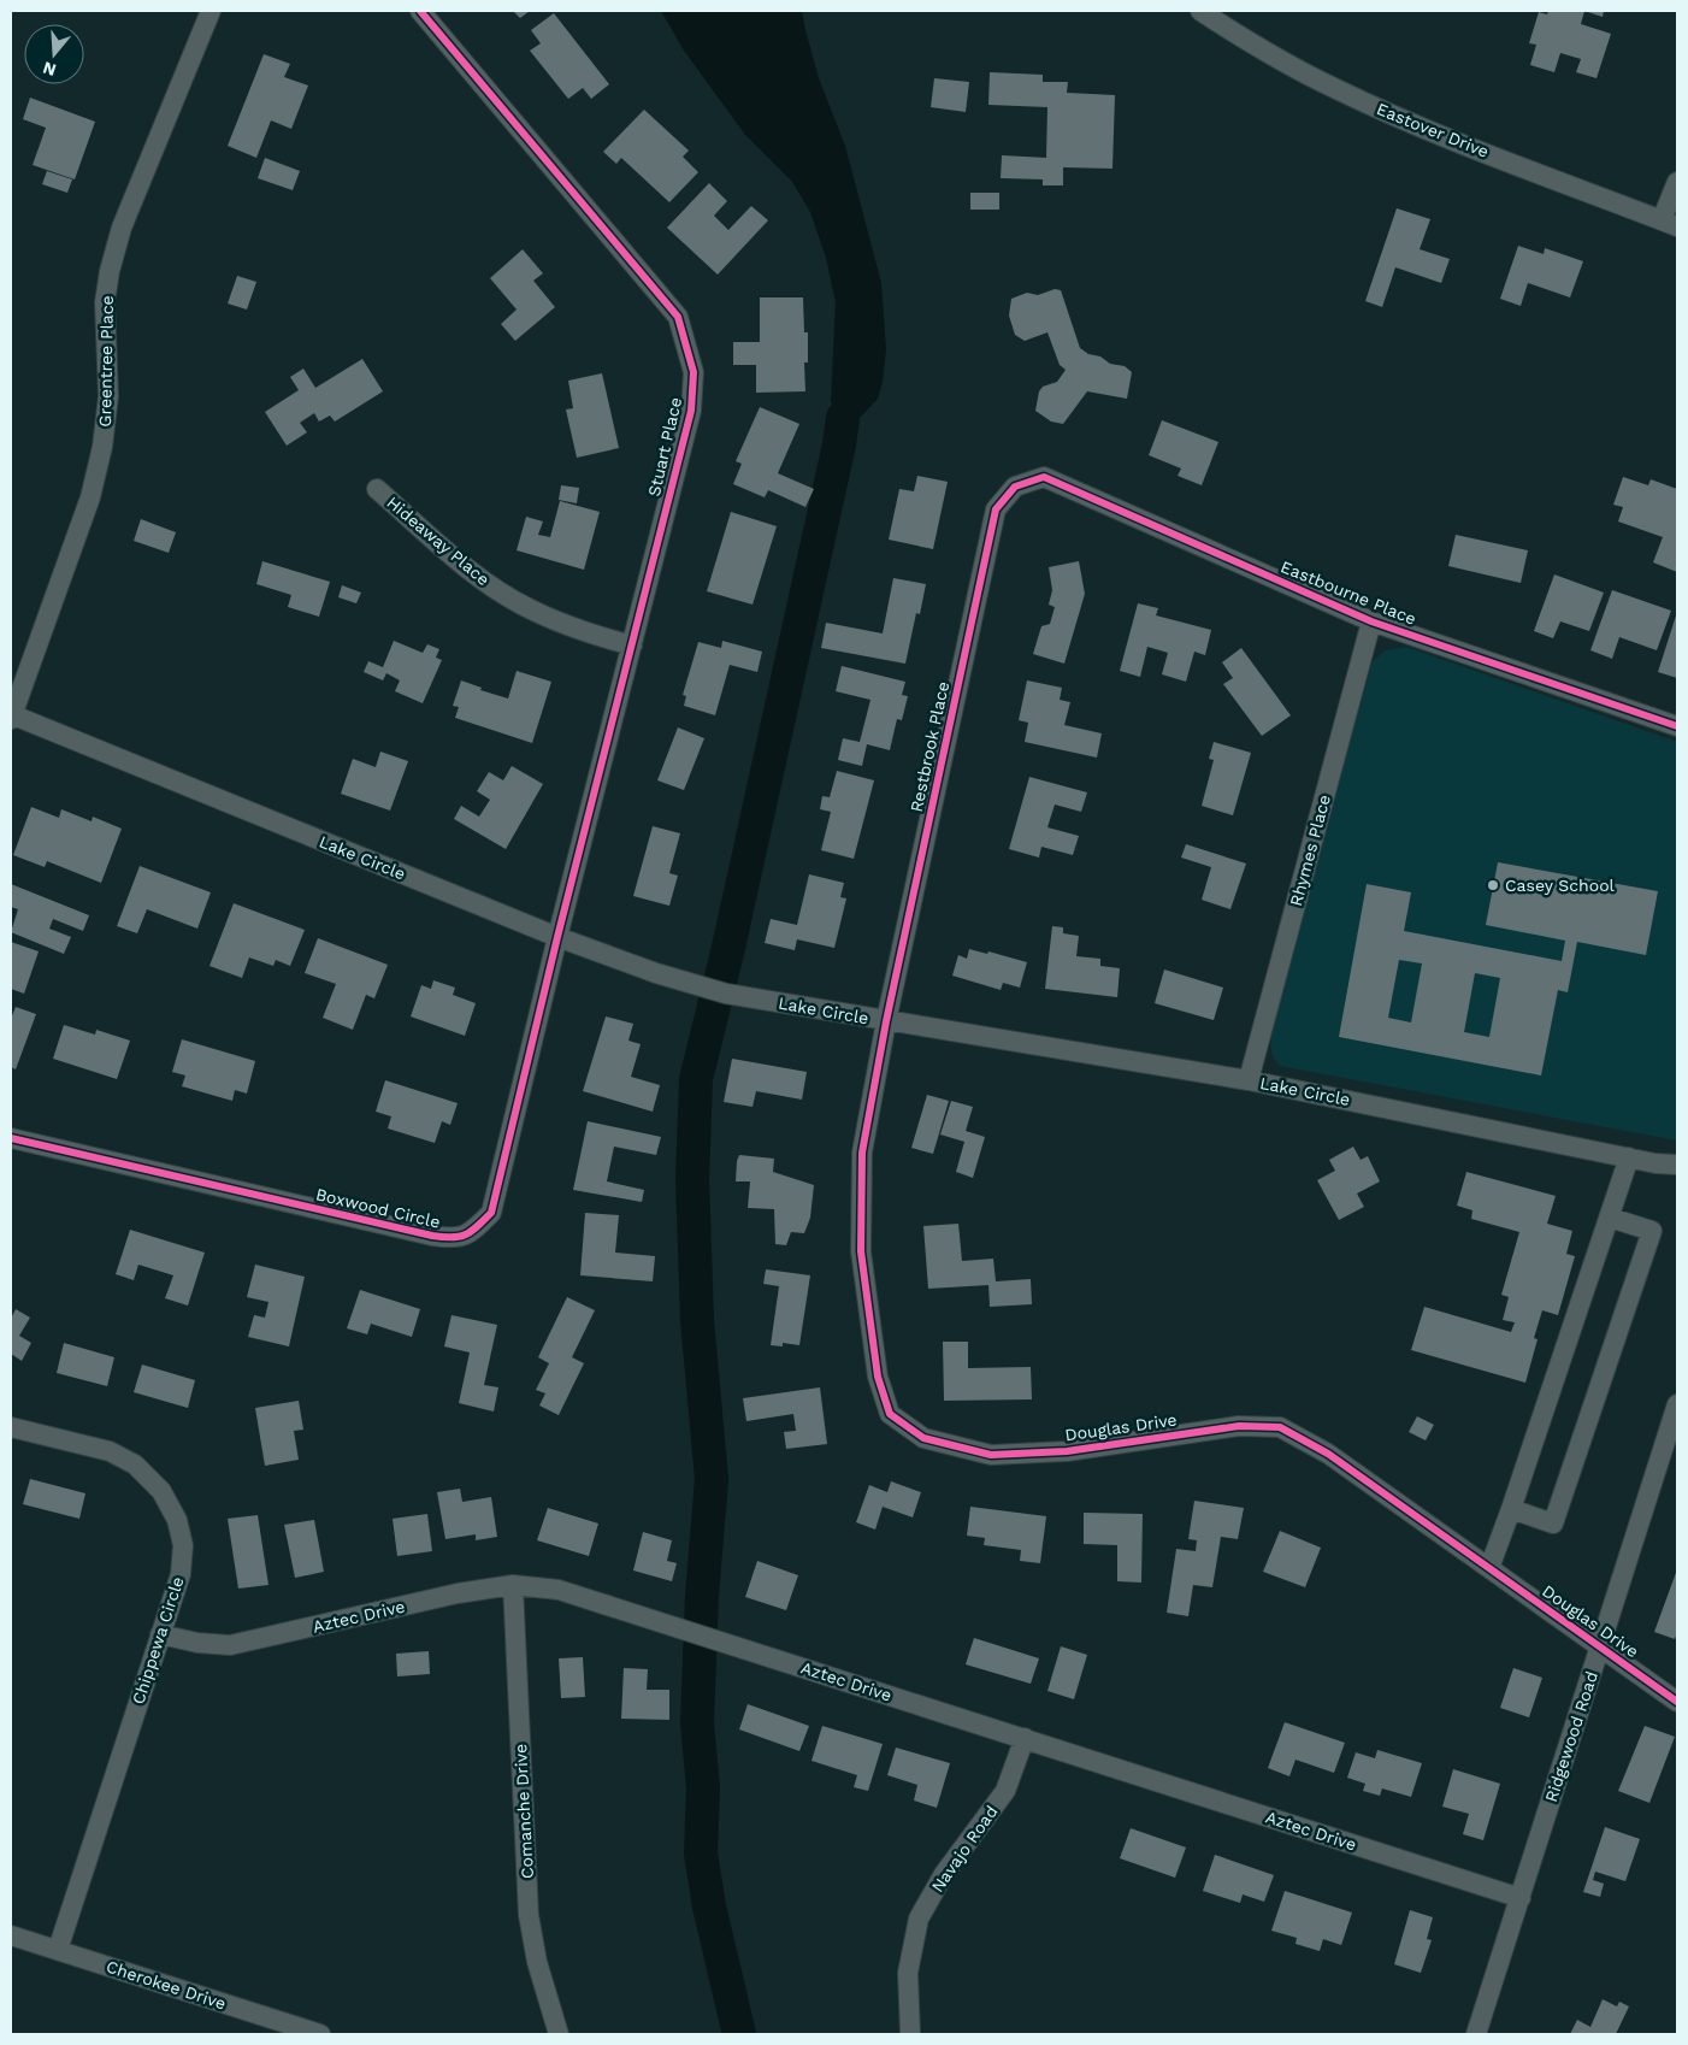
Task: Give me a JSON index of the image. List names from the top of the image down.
{
  "streets": {
    "street": [
      "Eastover Drive",
      "Greentree Place",
      "Stuart Place",
      "Hideaway Place",
      "Eastbourne Place",
      "Restbrook Place",
      "Rhymes Place",
      "Lake Circle",
      "Boxwood Circle",
      "Douglas Drive",
      "Aztec Drive",
      "Chippewa Circle",
      "Ridgewood Road",
      "Comanche Drive",
      "Navajo Road",
      "Cherokee Drive"
    ]
  },
  "crossings": [
    ["Greentree Place", "Lake Circle"],
    ["Stuart Place", "Hideaway Place"],
    ["Stuart Place", "Lake Circle"],
    ["Stuart Place", "Boxwood Circle"],
    ["Eastbourne Place", "Restbrook Place"],
    ["Eastbourne Place", "Rhymes Place"],
    ["Restbrook Place", "Lake Circle"],
    ["Restbrook Place", "Douglas Drive"],
    ["Rhymes Place", "Lake Circle"],
    ["Lake Circle", "Boxwood Circle"],
    ["Lake Circle", "Douglas Drive"],
    ["Douglas Drive", "Ridgewood Road"],
    ["Aztec Drive", "Chippewa Circle"],
    ["Aztec Drive", "Ridgewood Road"],
    ["Aztec Drive", "Comanche Drive"],
    ["Aztec Drive", "Navajo Road"],
    ["Chippewa Circle", "Cherokee Drive"]
  ],
  "places": ["Casey School"],
  "north": "bottom"
}
